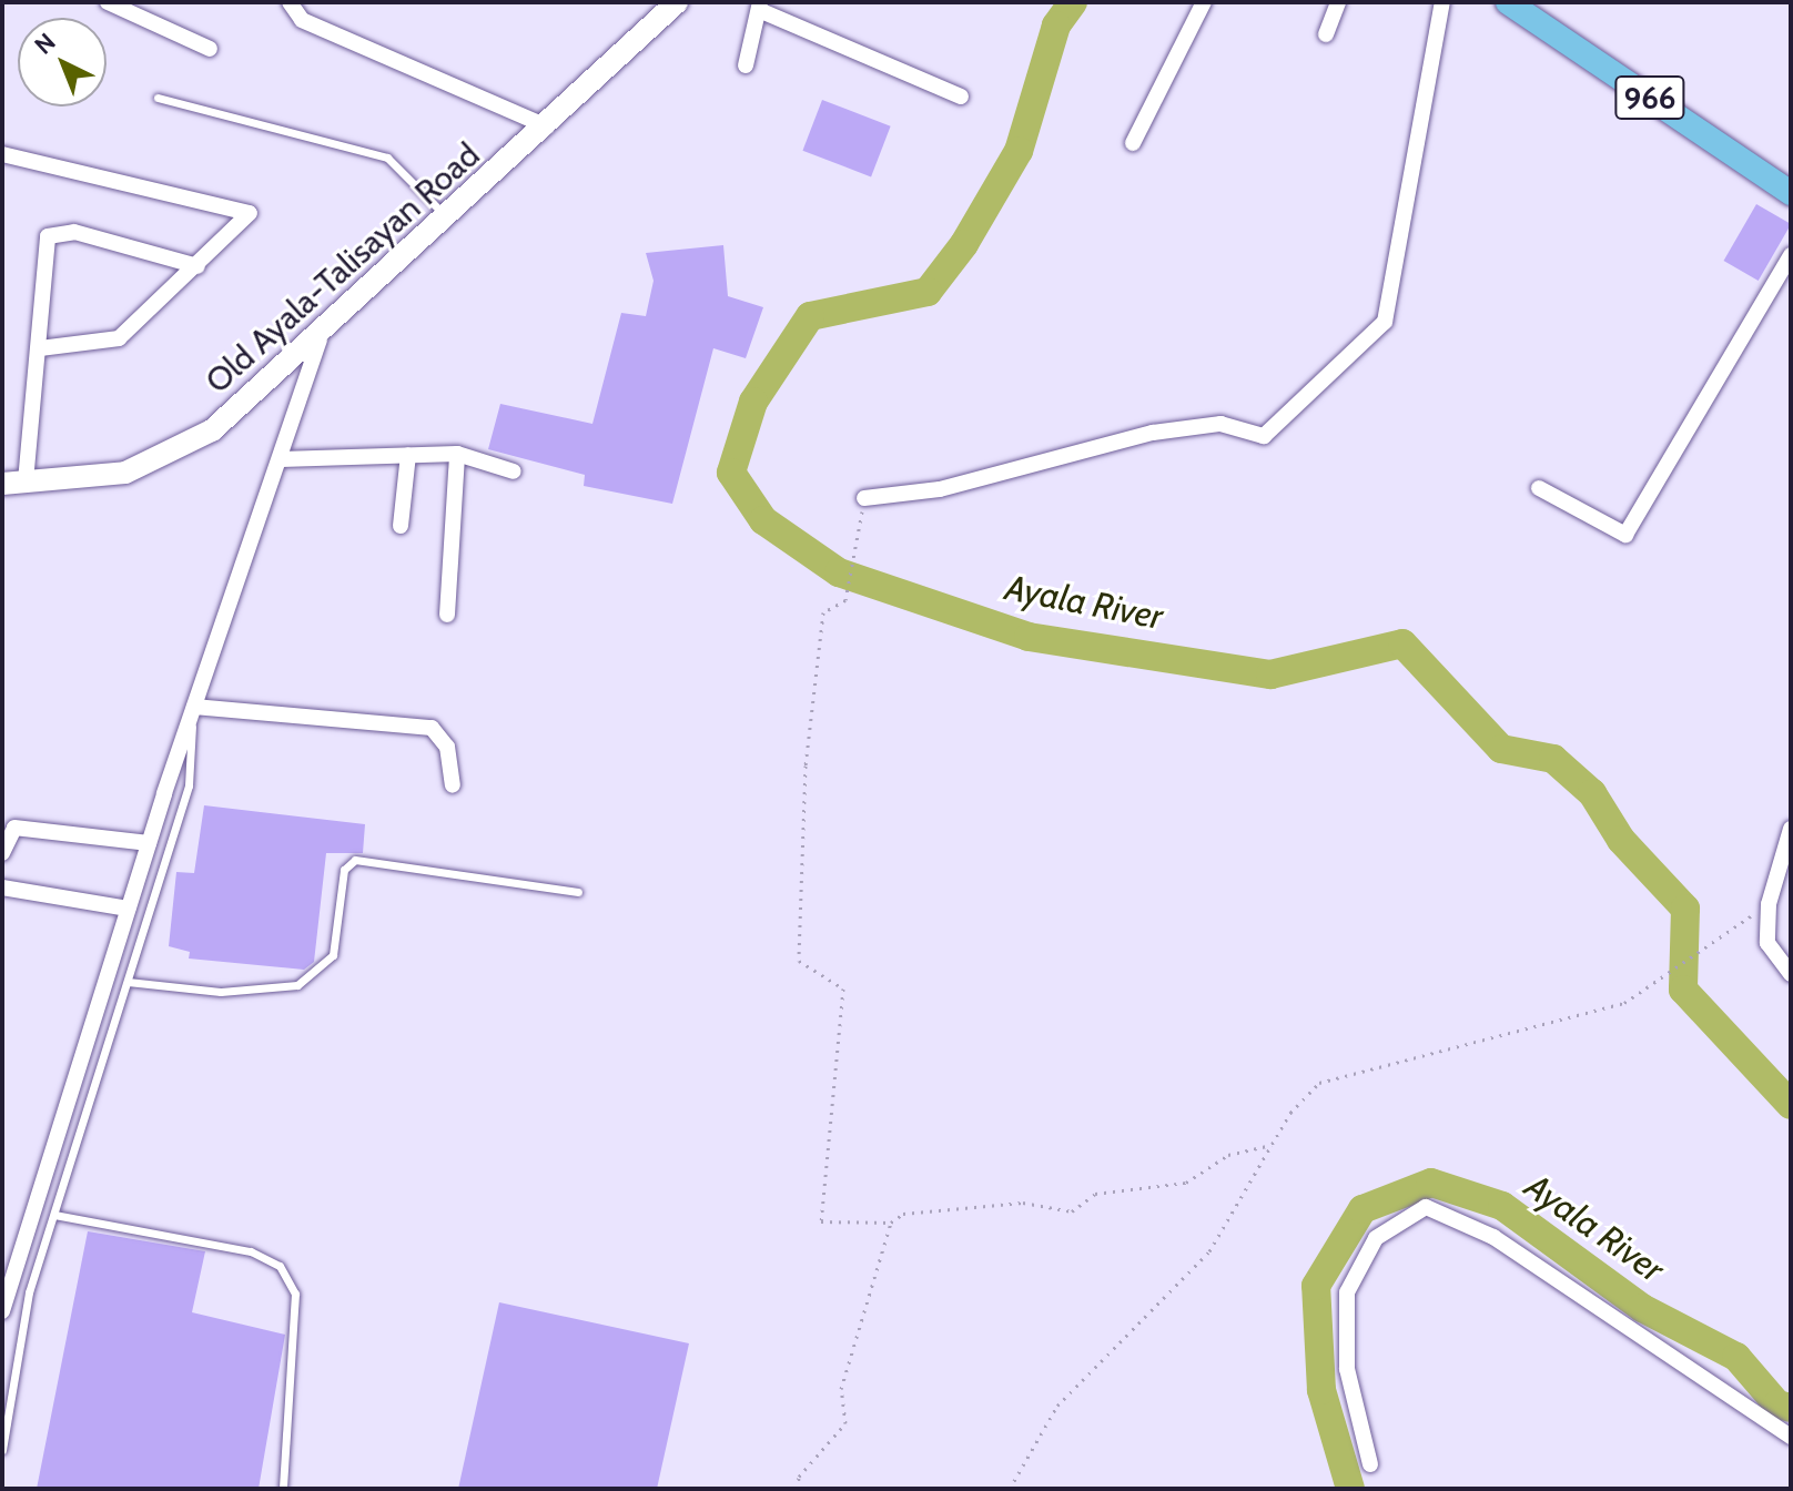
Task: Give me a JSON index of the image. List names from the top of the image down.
{
  "streets": {
    "main road": ["966"],
    "street": ["Old Ayala-Talisayan Road"]
  },
  "water": ["Ayala River"],
  "north": "top left"
}
